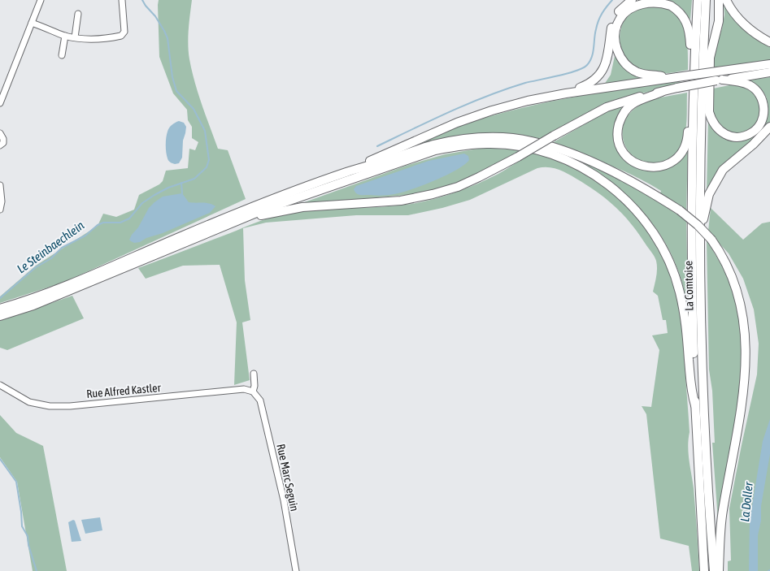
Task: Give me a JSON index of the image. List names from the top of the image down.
{
  "streets": {
    "highway": ["La Comtoise"],
    "street": ["Rue Alfred Kastler", "Rue Marc Seguin"]
  },
  "crossings": [
    ["Rue Alfred Kastler", "Rue Marc Seguin"]
  ],
  "water": ["Le Steinbaechlein", "La Doller"]
}
